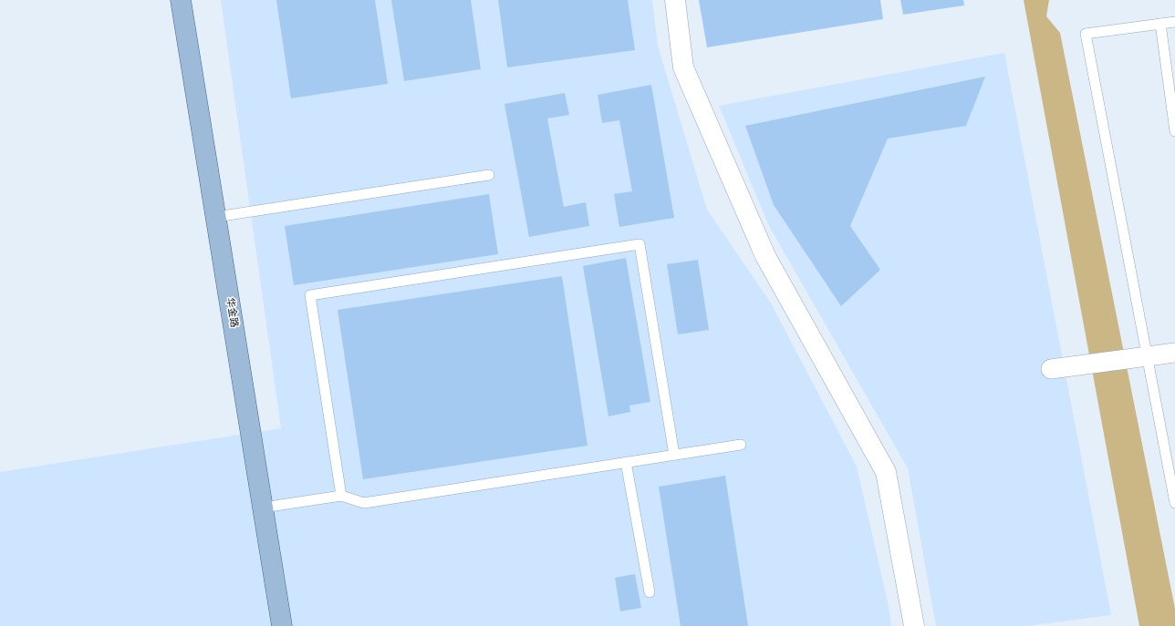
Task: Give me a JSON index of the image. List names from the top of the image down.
{
  "streets": {
    "main road": ["华金路"]
  }
}
